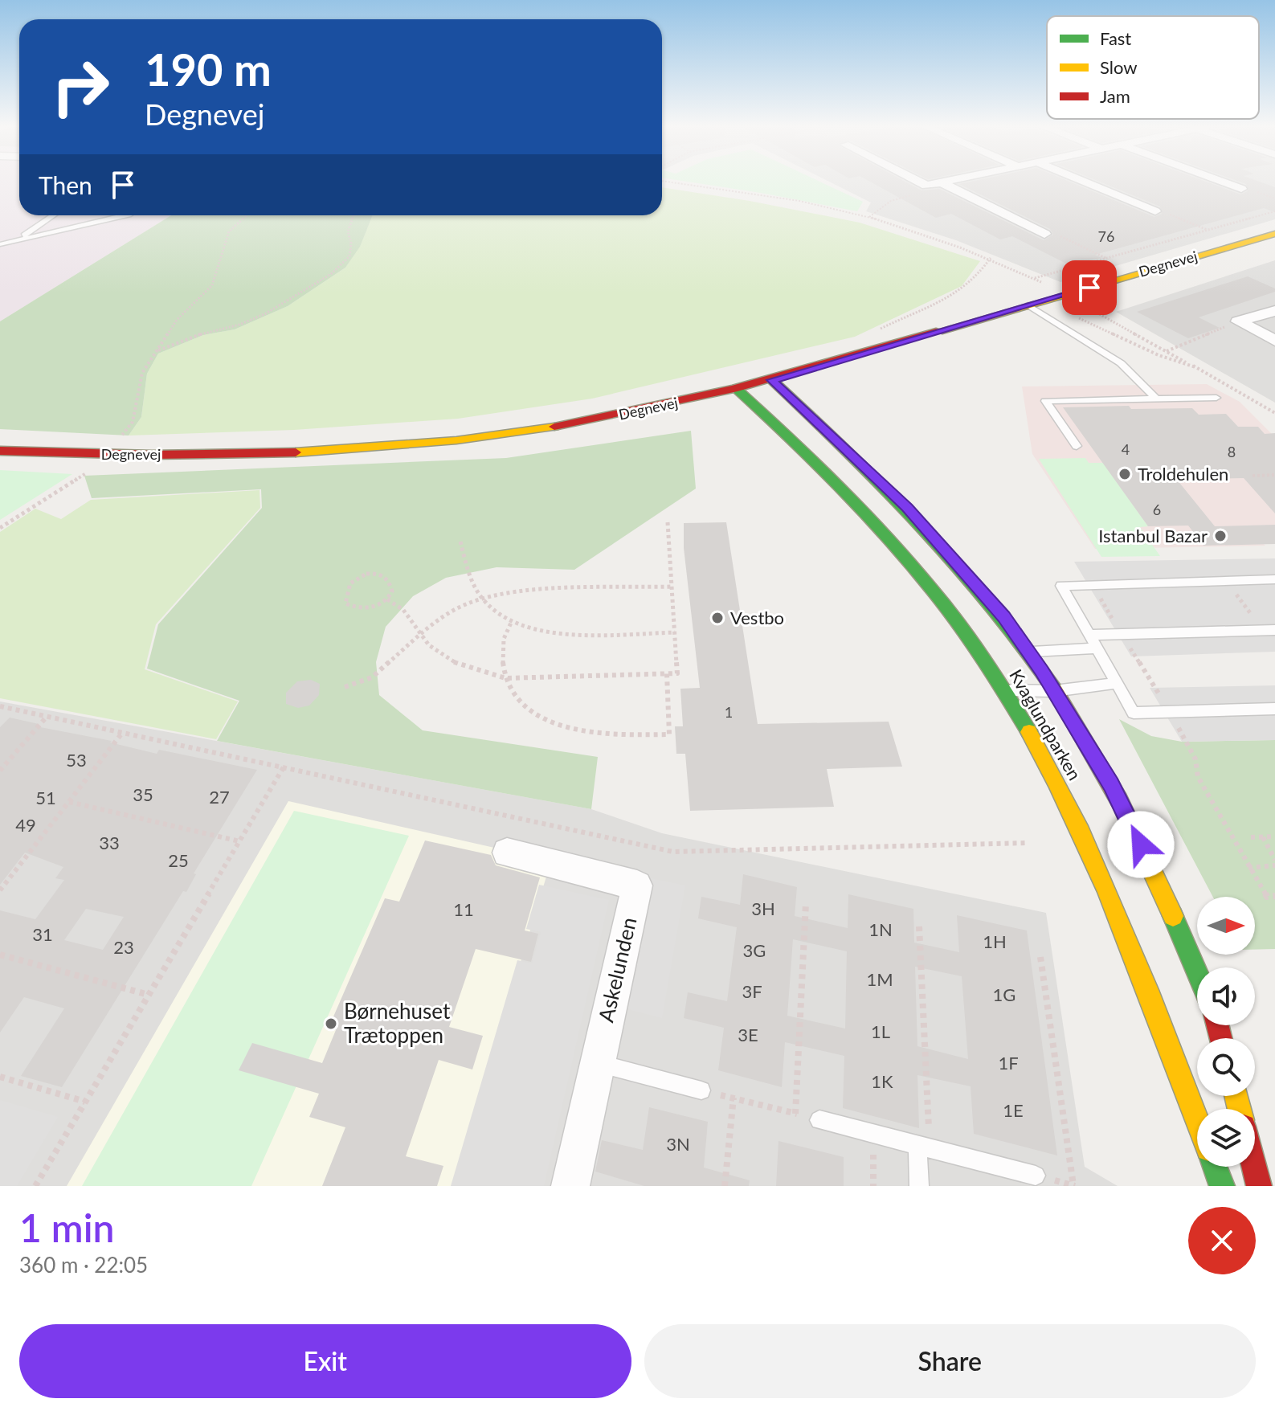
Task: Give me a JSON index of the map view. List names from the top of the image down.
{
  "streets": {
    "street": ["Degnevej", "Kvaglundparken", "Askelunden"]
  },
  "crossings": [
    ["Degnevej", "Kvaglundparken"]
  ],
  "places": [
    "Troldehulen",
    "Istanbul Bazar",
    "Vestbo",
    "Børnehuset Trætoppen"
  ],
  "house_numbers": [
    "76",
    "4",
    "8",
    "6",
    "1",
    "53",
    "35",
    "27",
    "51",
    "49",
    "33",
    "25",
    "3H",
    "11",
    "1N",
    "31",
    "1H",
    "23",
    "3G",
    "1M",
    "3F",
    "1G",
    "1L",
    "3E",
    "1F",
    "1K",
    "1E",
    "3N"
  ],
  "legend": ["Fast", "Slow", "Jam"],
  "north": "right",
  "page": {
    "turn": ["190 m", "Degnevej"],
    "then": "Then",
    "heading": ["1 min", "360 m · 22:05"],
    "buttons": ["Exit", "Share"]
  }
}
